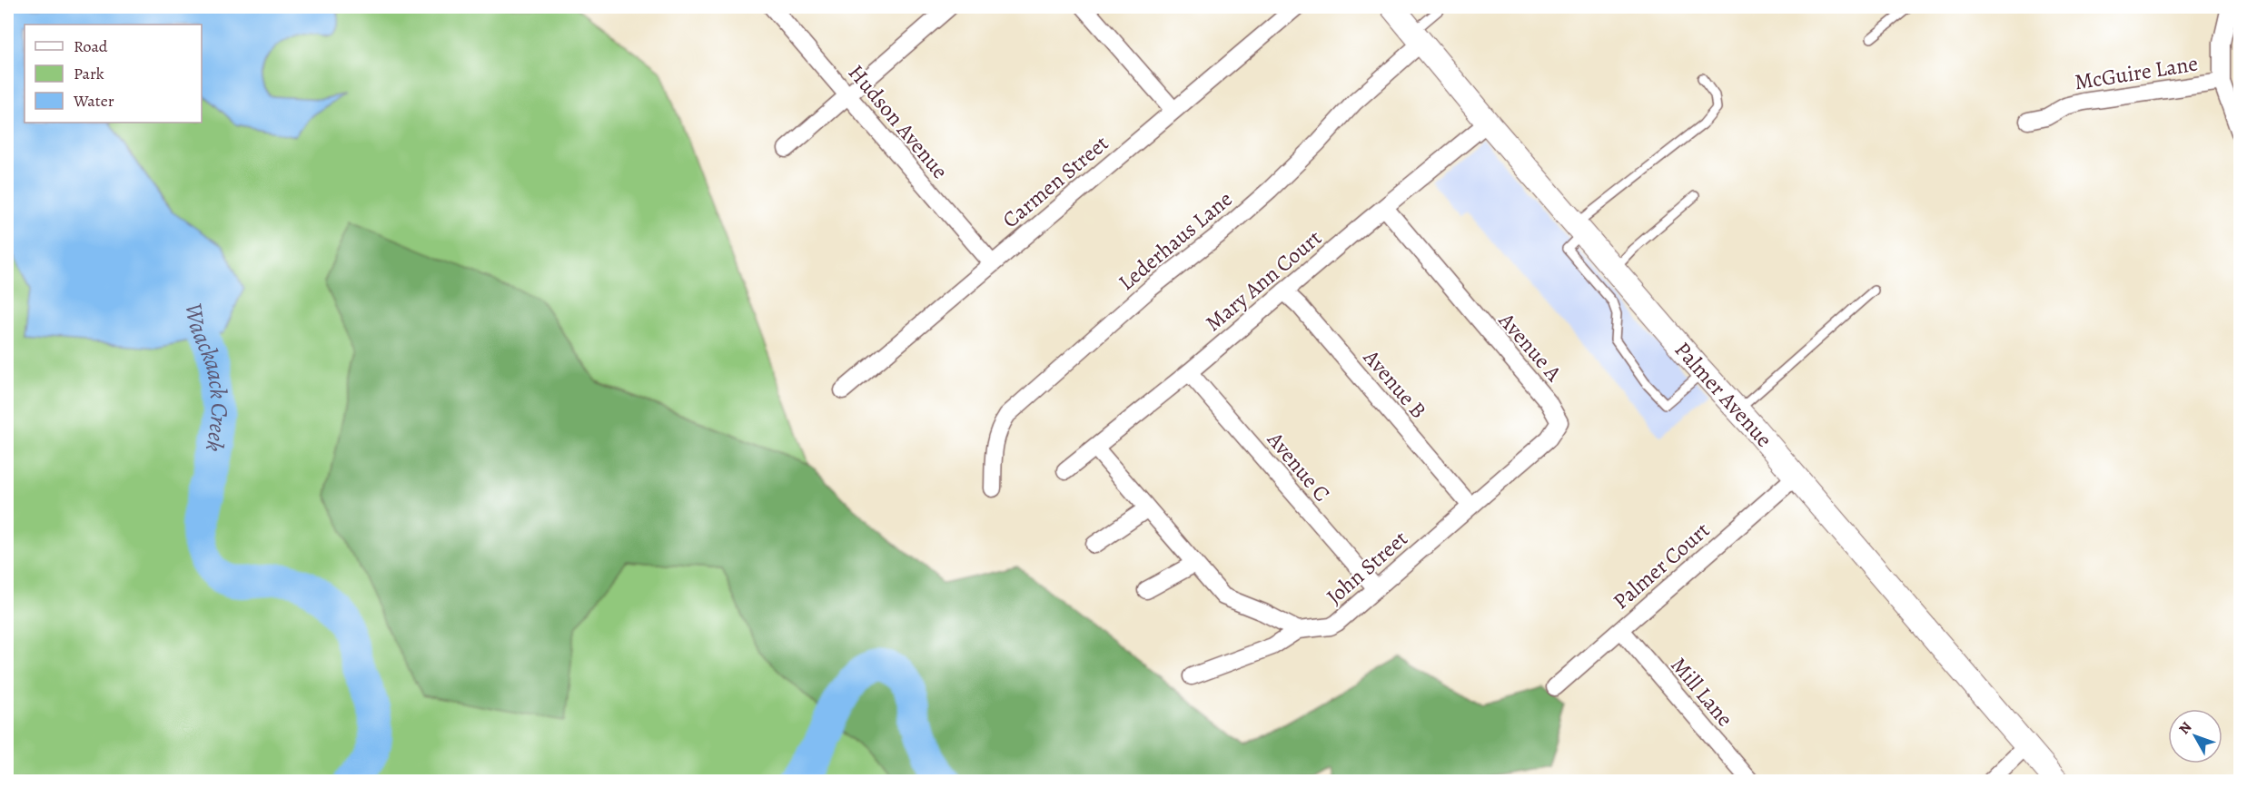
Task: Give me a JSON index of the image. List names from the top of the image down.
{
  "streets": {
    "street": [
      "McGuire Lane",
      "Hudson Avenue",
      "Carmen Street",
      "Lederhaus Lane",
      "Mary Ann Court",
      "Avenue A",
      "Avenue B",
      "Palmer Avenue",
      "Avenue C",
      "Palmer Court",
      "John Street",
      "Mill Lane"
    ]
  },
  "crossings": [
    ["Hudson Avenue", "Carmen Street"],
    ["Lederhaus Lane", "Palmer Avenue"],
    ["Mary Ann Court", "Avenue A"],
    ["Mary Ann Court", "Avenue B"],
    ["Mary Ann Court", "Palmer Avenue"],
    ["Mary Ann Court", "Avenue C"],
    ["Avenue A", "Avenue B"],
    ["Avenue A", "John Street"],
    ["Avenue B", "John Street"],
    ["Palmer Avenue", "Palmer Court"],
    ["Avenue C", "John Street"],
    ["Palmer Court", "Mill Lane"]
  ],
  "water": ["Waackaack Creek"],
  "legend": ["Road", "Park", "Water"],
  "north": "top left"
}
